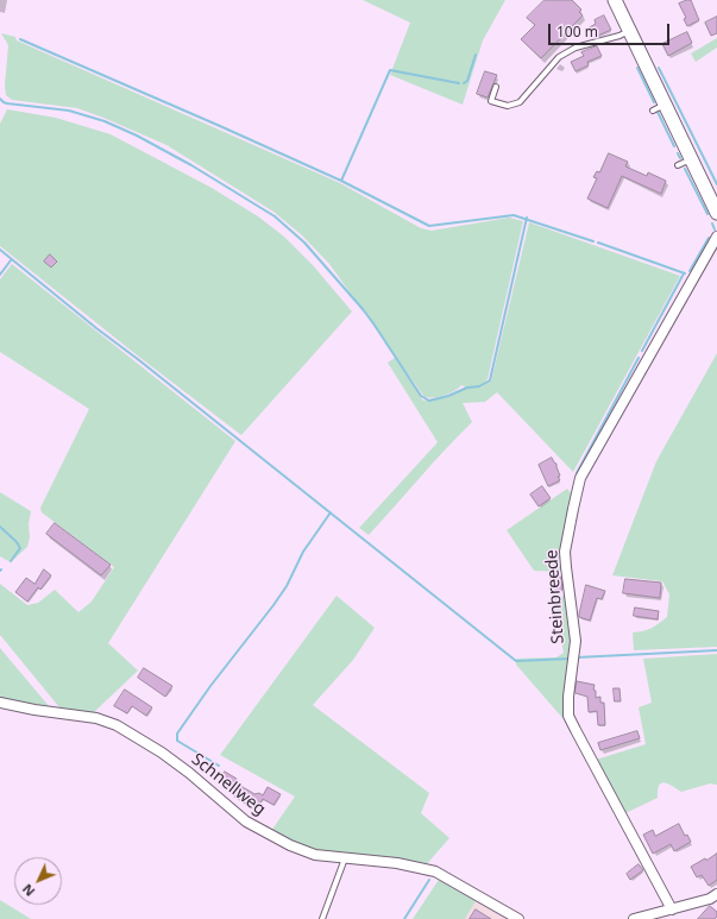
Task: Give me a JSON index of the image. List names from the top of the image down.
{
  "streets": {
    "street": ["Steinbreede", "Schnellweg"]
  },
  "scale_bar": "100 m",
  "north": "bottom left"
}
